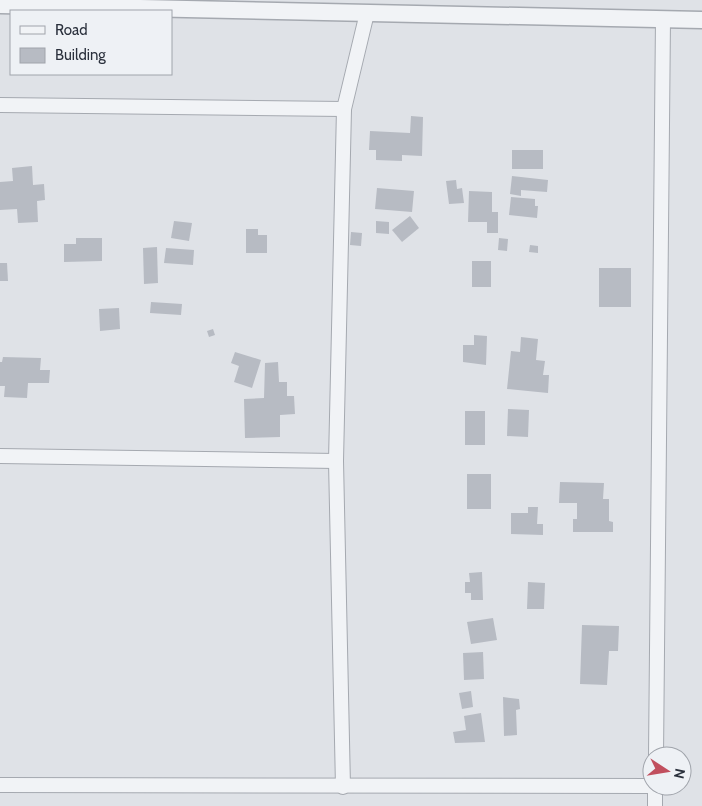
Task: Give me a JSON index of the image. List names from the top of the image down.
{
  "legend": ["Road", "Building"],
  "north": "right"
}
